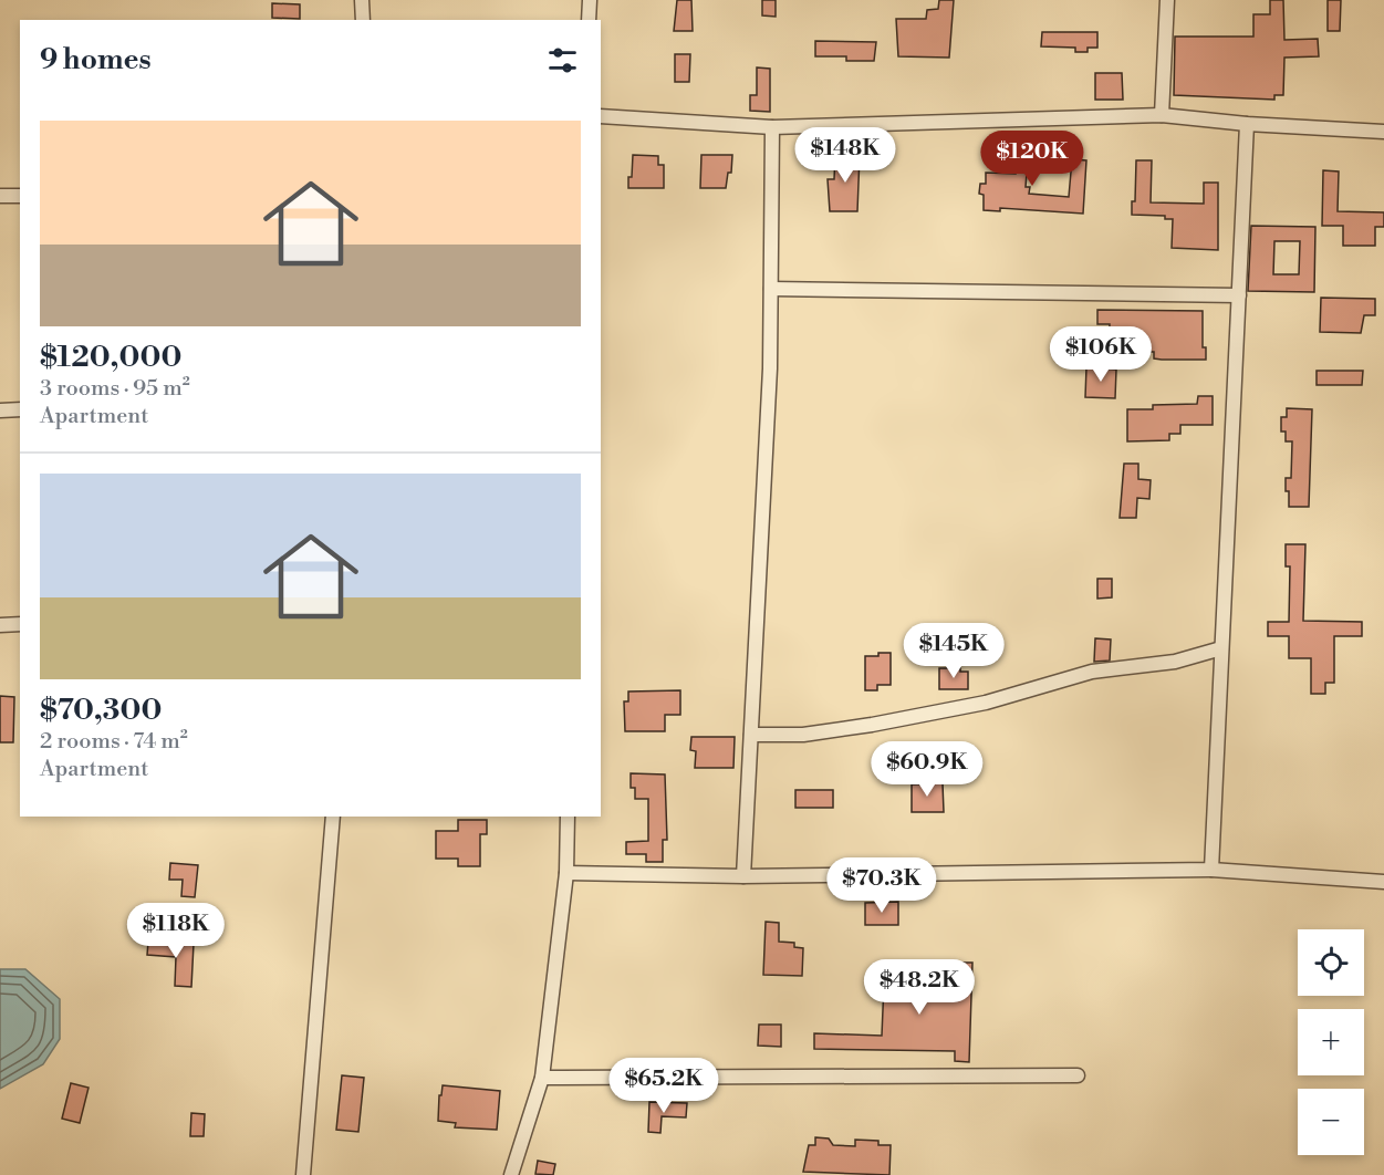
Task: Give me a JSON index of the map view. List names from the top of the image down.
{
  "page": {
    "heading": "9 homes",
    "list": [
      {
        "name": "$120,000",
        "note": "3 rooms · 95 m² · Apartment"
      },
      {
        "name": "$70,300",
        "note": "2 rooms · 74 m² · Apartment"
      }
    ],
    "price": [
      "$148K",
      "$120K",
      "$106K",
      "$145K",
      "$60.9K",
      "$70.3K",
      "$118K",
      "$48.2K",
      "$65.2K"
    ],
    "map_buttons": ["+", "−"]
  }
}
